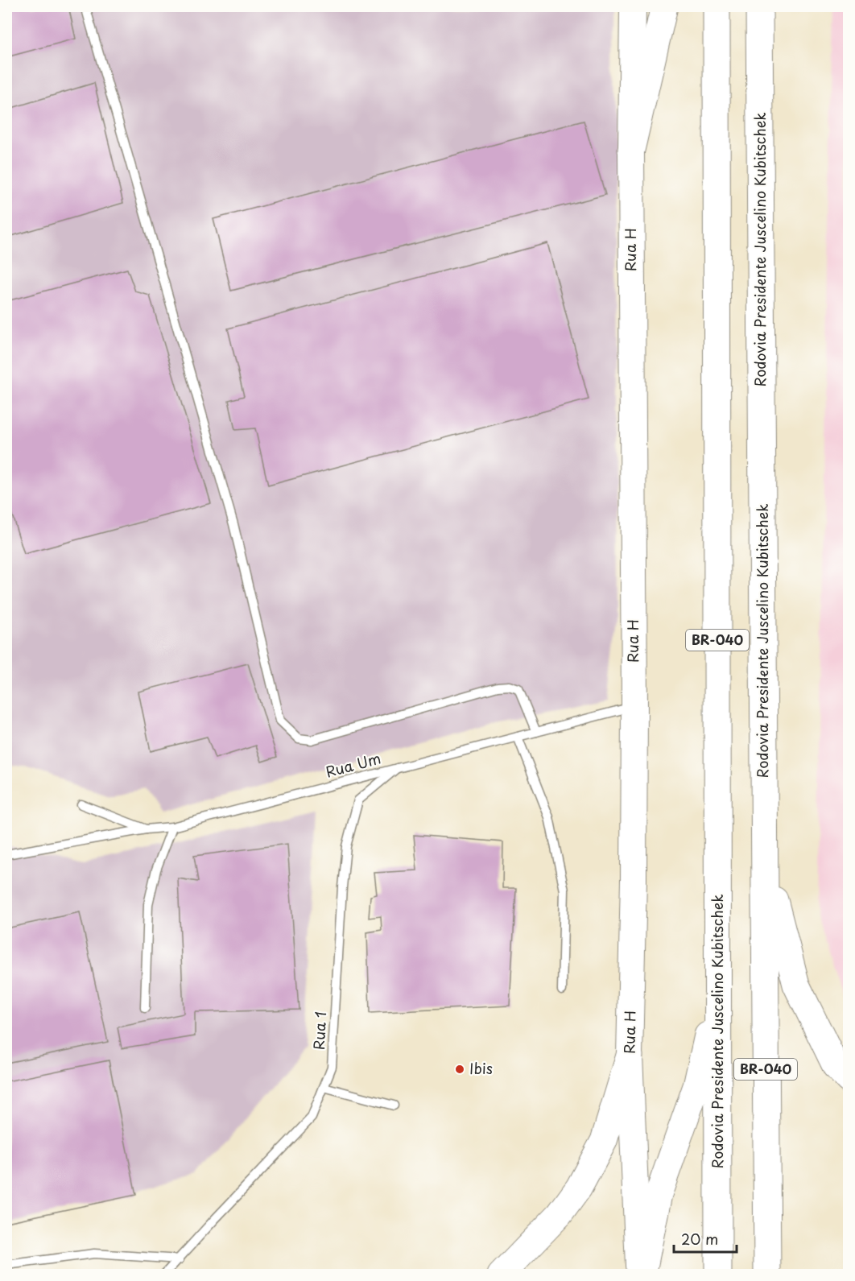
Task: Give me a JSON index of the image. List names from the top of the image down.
{
  "streets": {
    "highway": ["Rodovia Presidente Juscelino Kubitschek", "BR-040"],
    "main road": ["Rua H"],
    "lane": ["Rua Um", "Rua 1"]
  },
  "crossings": [
    ["Rua H", "Rua Um"],
    ["Rua Um", "Rua 1"]
  ],
  "places": ["Ibis"],
  "scale_bar": "20 m"
}
